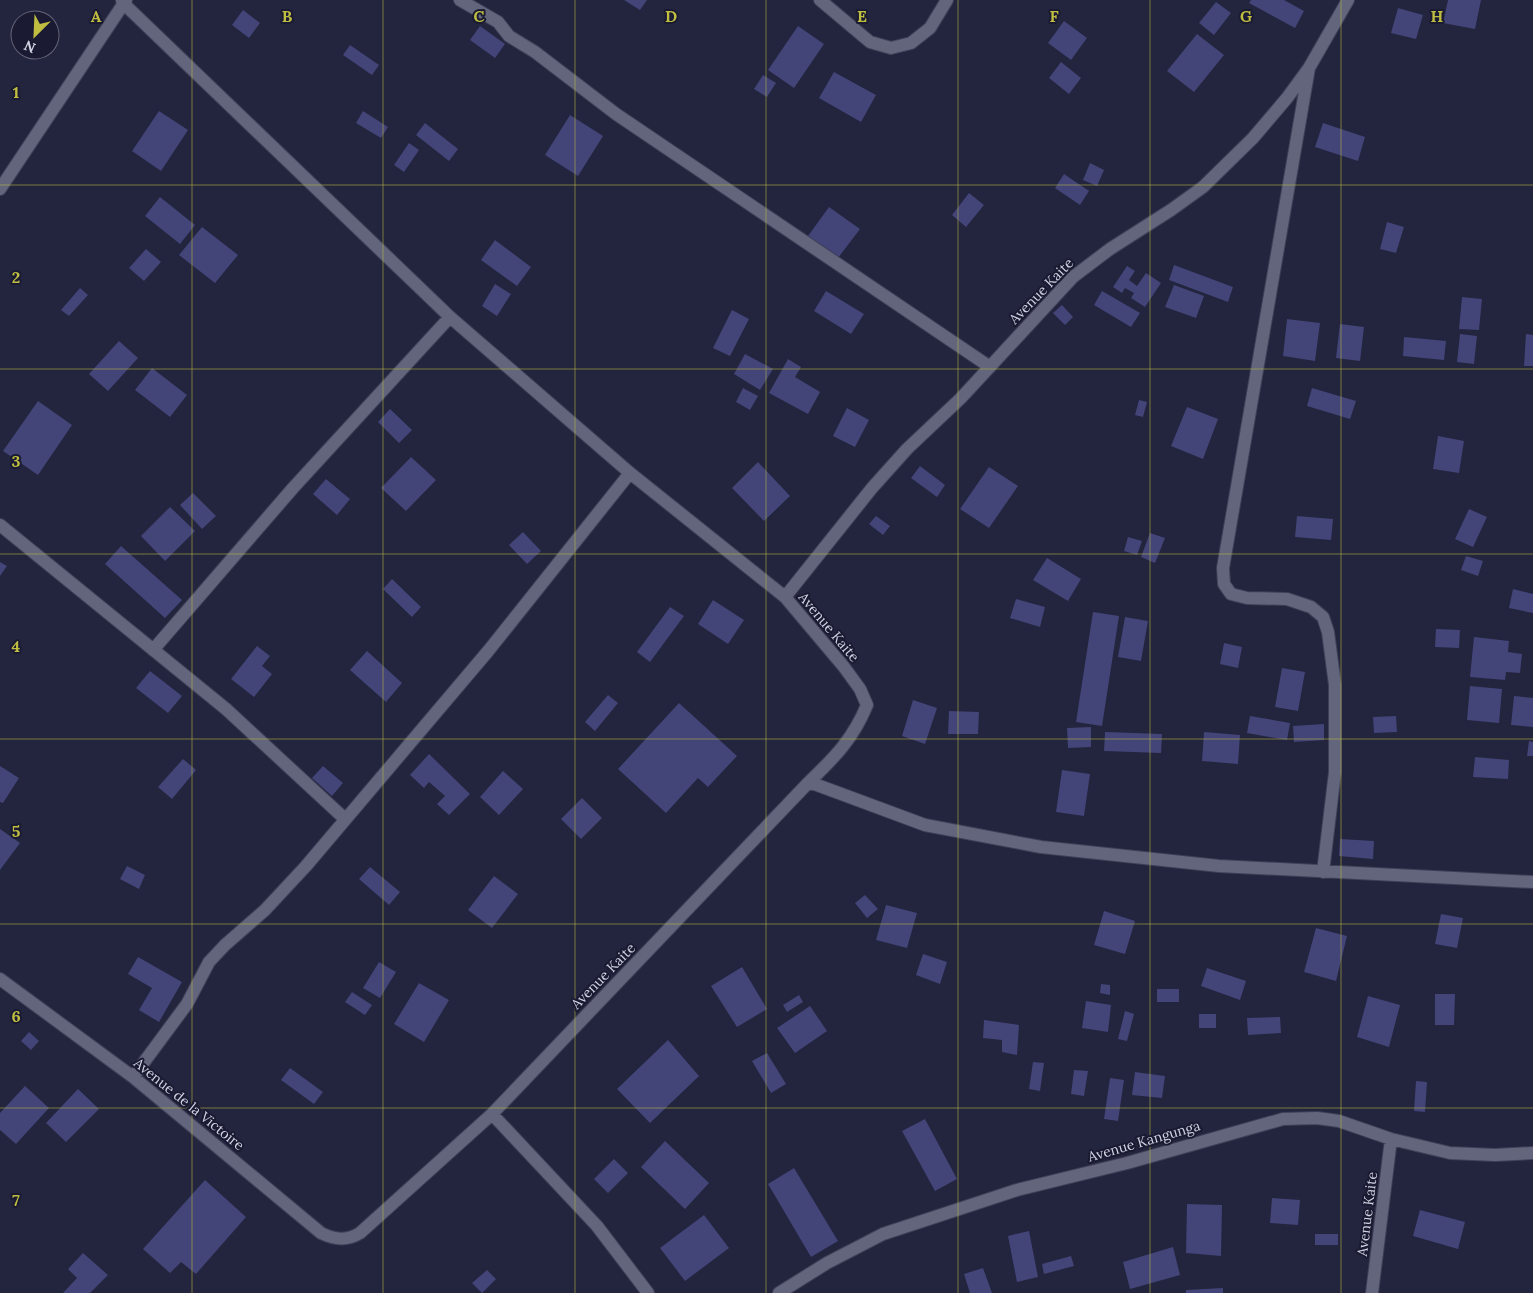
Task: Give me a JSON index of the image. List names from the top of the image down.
{
  "streets": {
    "street": ["Avenue Kaite", "Avenue de la Victoire", "Avenue Kangunga"]
  },
  "crossings": [
    ["Avenue Kaite", "Avenue de la Victoire"],
    ["Avenue Kaite", "Avenue Kangunga"]
  ],
  "north": "bottom left",
  "grid": {
    "columns": [
      "A",
      "B",
      "C",
      "D",
      "E",
      "F",
      "G",
      "H"
    ],
    "rows": [
      "1",
      "2",
      "3",
      "4",
      "5",
      "6",
      "7"
    ]
  }
}
